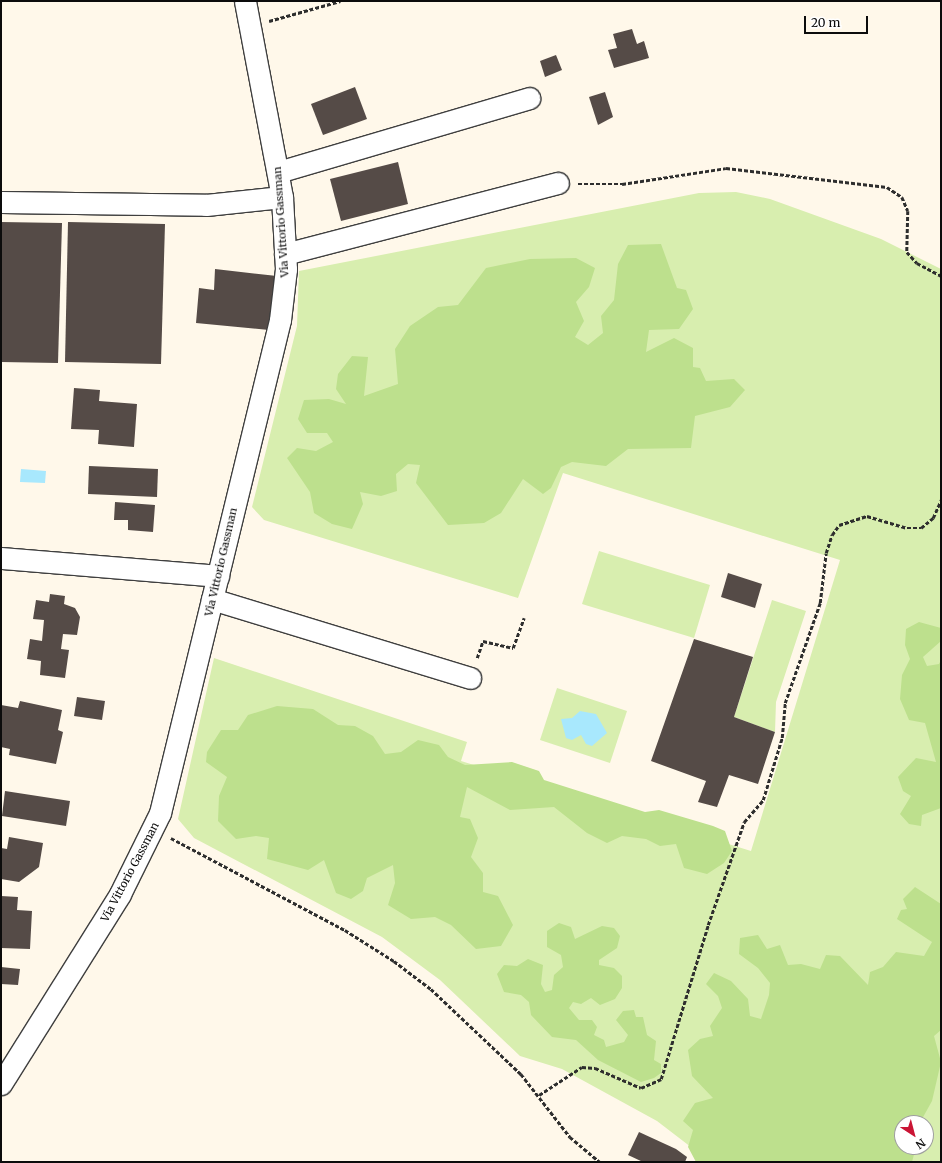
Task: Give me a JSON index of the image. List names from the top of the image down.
{
  "streets": {
    "street": ["Via Vittorio Gassman"]
  },
  "scale_bar": "20 m",
  "north": "bottom right"
}
